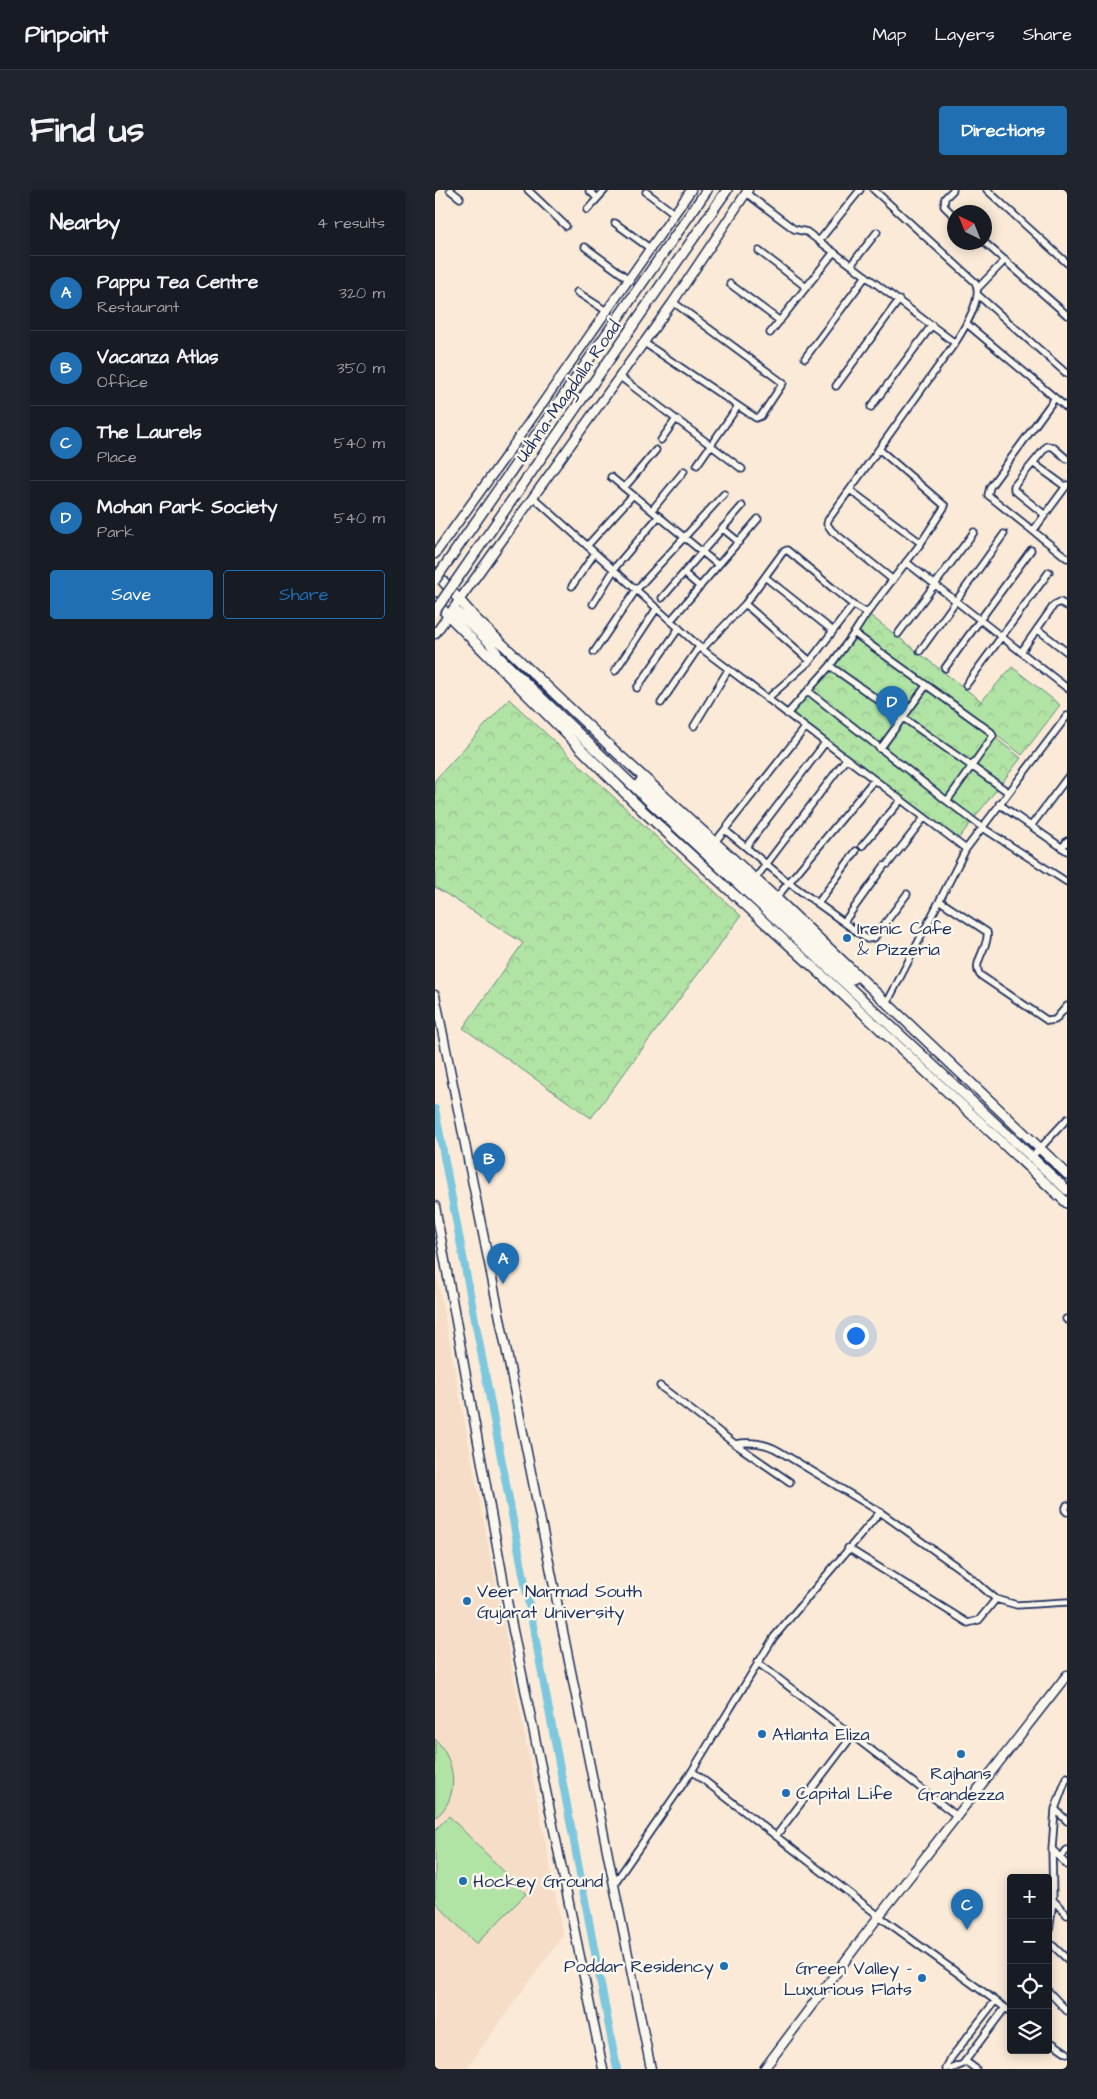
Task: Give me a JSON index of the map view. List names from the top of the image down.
{
  "streets": {
    "main road": ["Udhna Magdalla Road"]
  },
  "places": [
    "Irenic Cafe & Pizzeria",
    "Veer Narmad South Gujarat University",
    "Atlanta Eliza",
    "Rajhans Grandezza",
    "Capital Life",
    "Hockey Ground",
    "Poddar Residency",
    "Green Valley - Luxurious Flats"
  ],
  "north": "top left",
  "page": {
    "header": "Pinpoint",
    "nav": ["Map", "Layers", "Share"],
    "title": "Find us",
    "buttons": [
      "Directions",
      ["Save", "Share"]
    ],
    "heading": ["Nearby", "4 results"],
    "list": [
      {
        "mark": "A",
        "name": "Pappu Tea Centre",
        "note": "Restaurant",
        "value": "320 m"
      },
      {
        "mark": "B",
        "name": "Vacanza Atlas",
        "note": "Office",
        "value": "350 m"
      },
      {
        "mark": "C",
        "name": "The Laurels",
        "note": "Place",
        "value": "540 m"
      },
      {
        "mark": "D",
        "name": "Mohan Park Society",
        "note": "Park",
        "value": "540 m"
      }
    ],
    "pins": [
      "D",
      "B",
      "A",
      "C"
    ],
    "map_buttons": ["+", "−"]
  }
}
